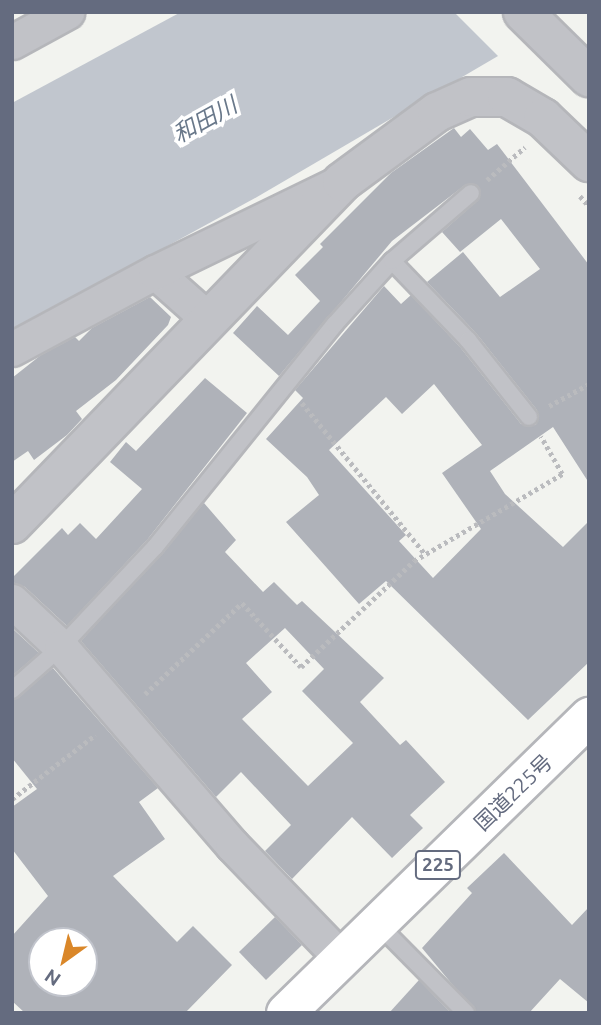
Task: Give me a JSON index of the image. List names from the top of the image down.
{
  "streets": {
    "highway": ["国道225号", "225"]
  },
  "water": ["和田川"],
  "north": "bottom left"
}
